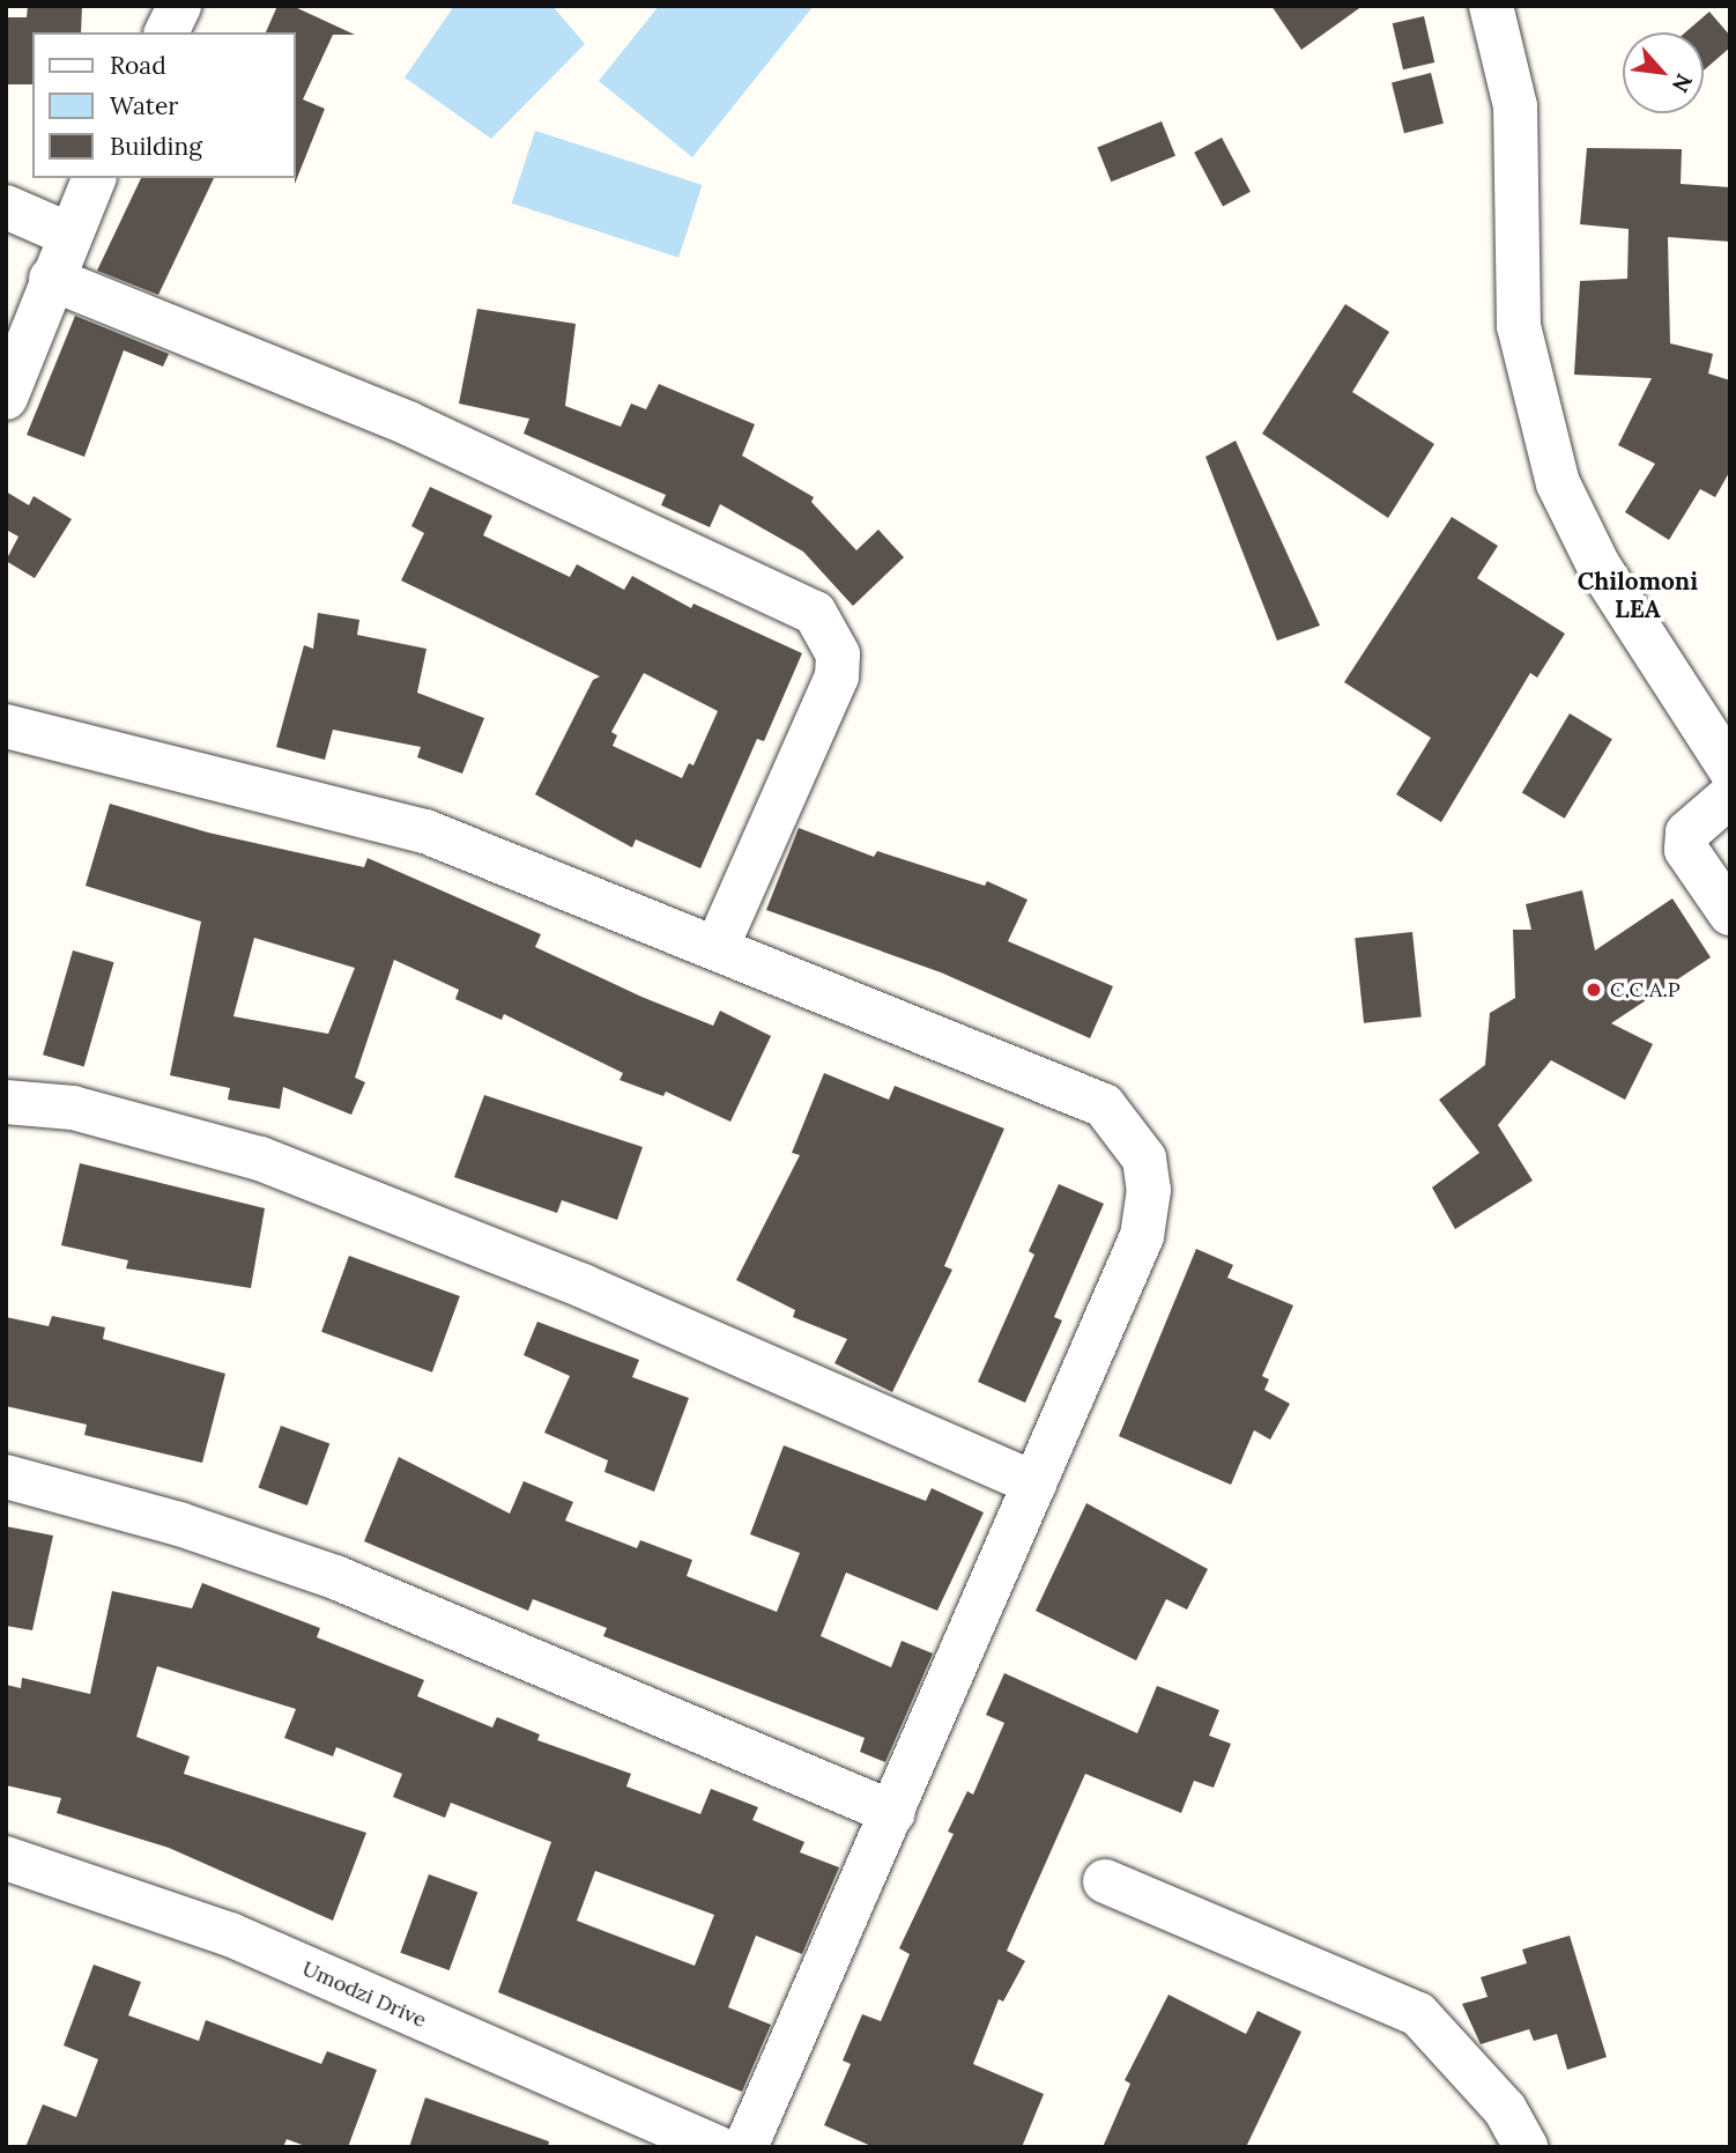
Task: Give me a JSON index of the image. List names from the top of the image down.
{
  "streets": {
    "street": ["Umodzi Drive"]
  },
  "districts": ["Chilomoni LEA"],
  "places": ["C.C.A.P"],
  "legend": ["Road", "Water", "Building"],
  "north": "bottom right"
}
